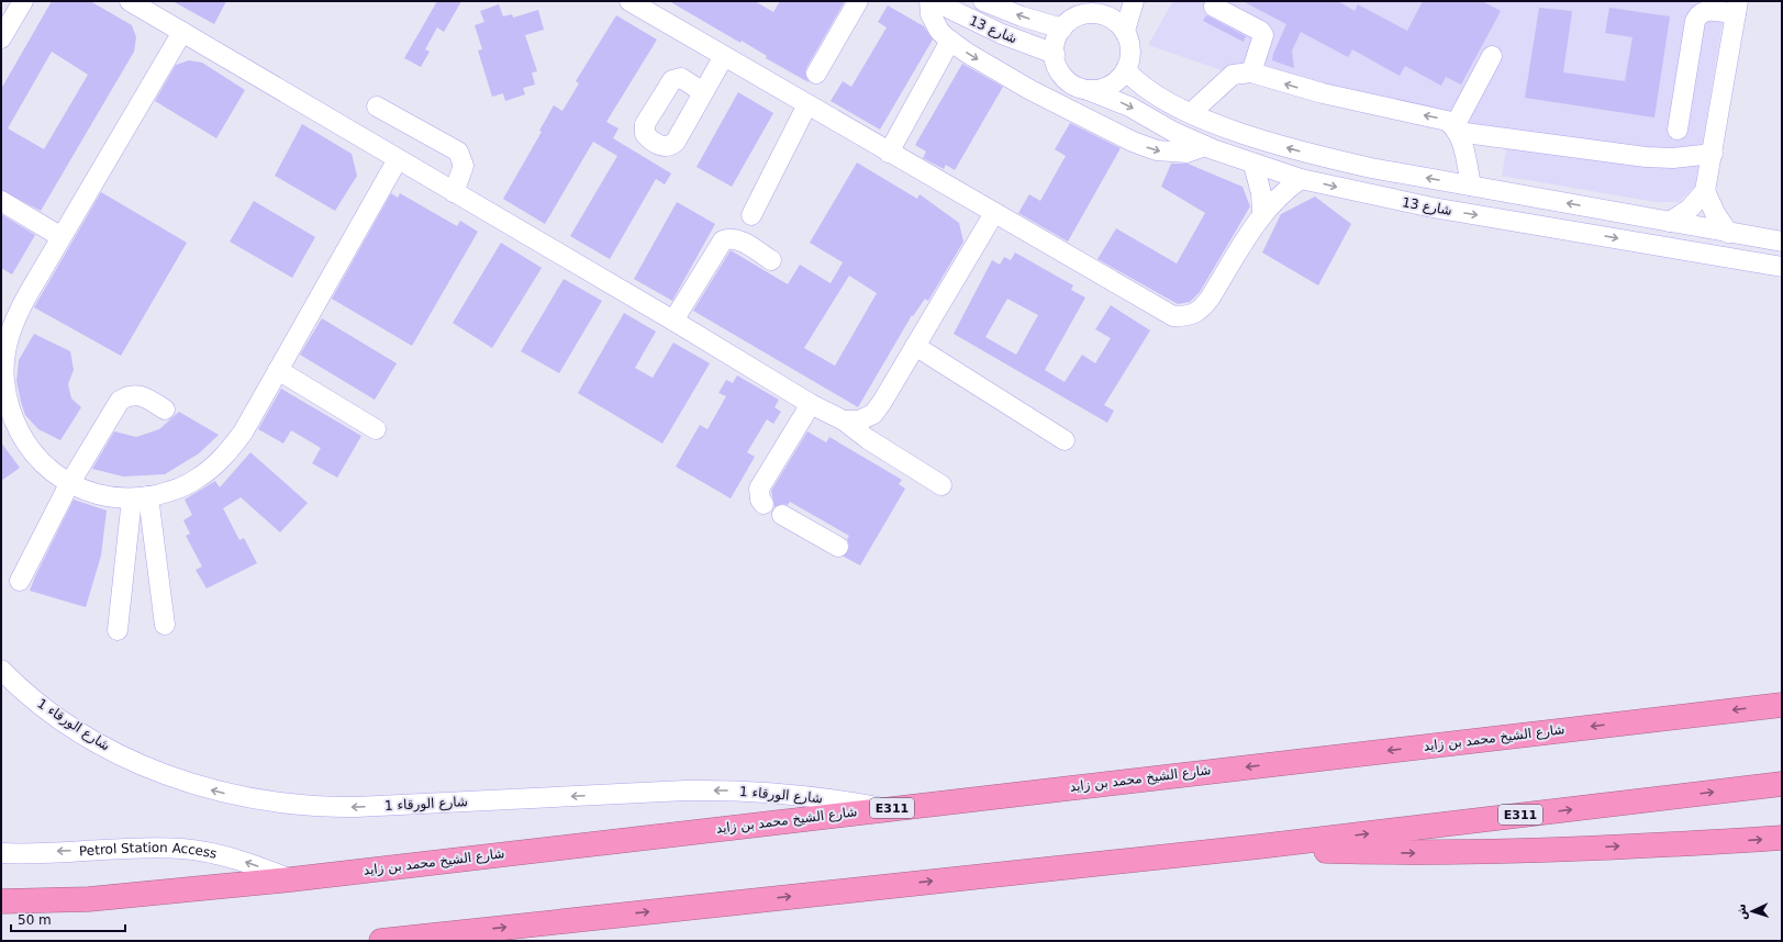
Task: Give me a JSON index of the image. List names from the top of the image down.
{
  "streets": {
    "highway": ["شارع الشيخ محمد بن زايد", "E311"],
    "street": ["شارع 13", "شارع الورقاء 1", "Petrol Station Access"]
  },
  "crossings": [
    ["شارع الورقاء 1", "شارع الشيخ محمد بن زايد"],
    ["شارع الشيخ محمد بن زايد", "Petrol Station Access"]
  ],
  "one_way": ["شارع الورقاء 1", "Petrol Station Access"],
  "scale_bar": "50 m",
  "north": "left"
}
